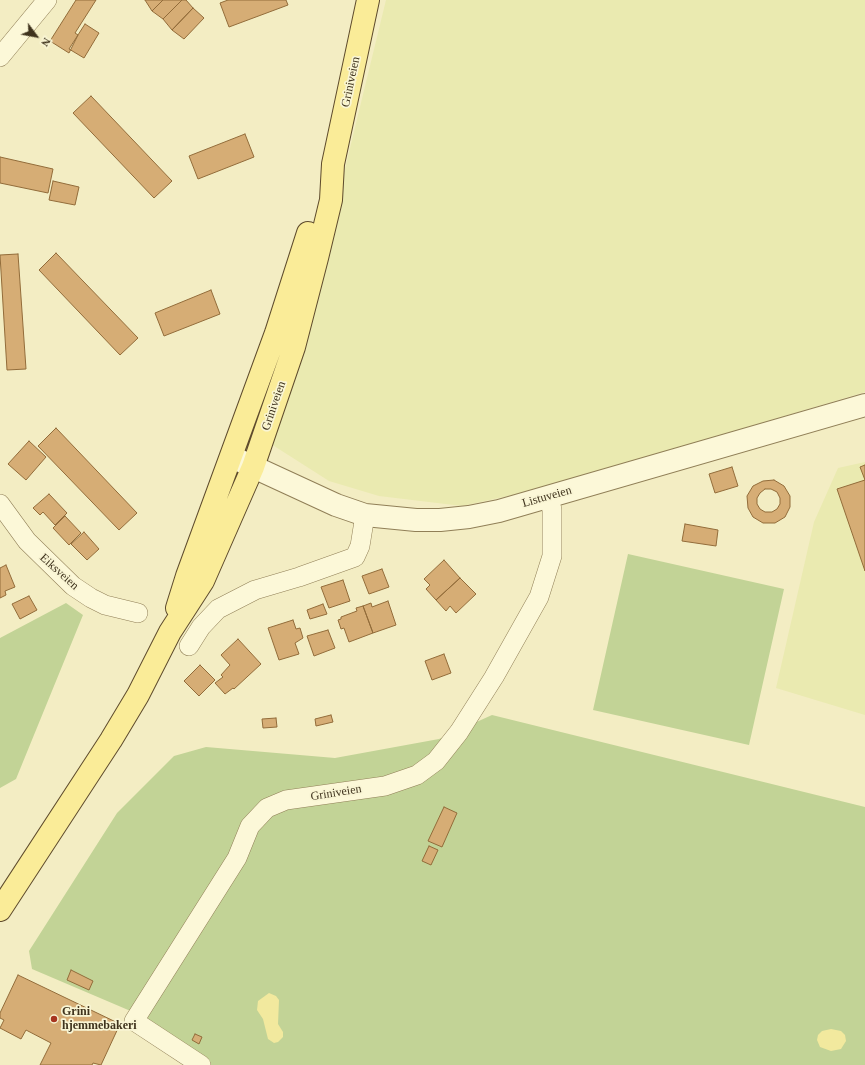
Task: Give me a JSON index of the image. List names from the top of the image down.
{
  "streets": {
    "main road": ["Griniveien"],
    "street": ["Listuveien", "Eiksveien"]
  },
  "crossings": [
    ["Griniveien", "Listuveien"]
  ],
  "places": ["Grini hjemmebakeri"],
  "north": "bottom right"
}
